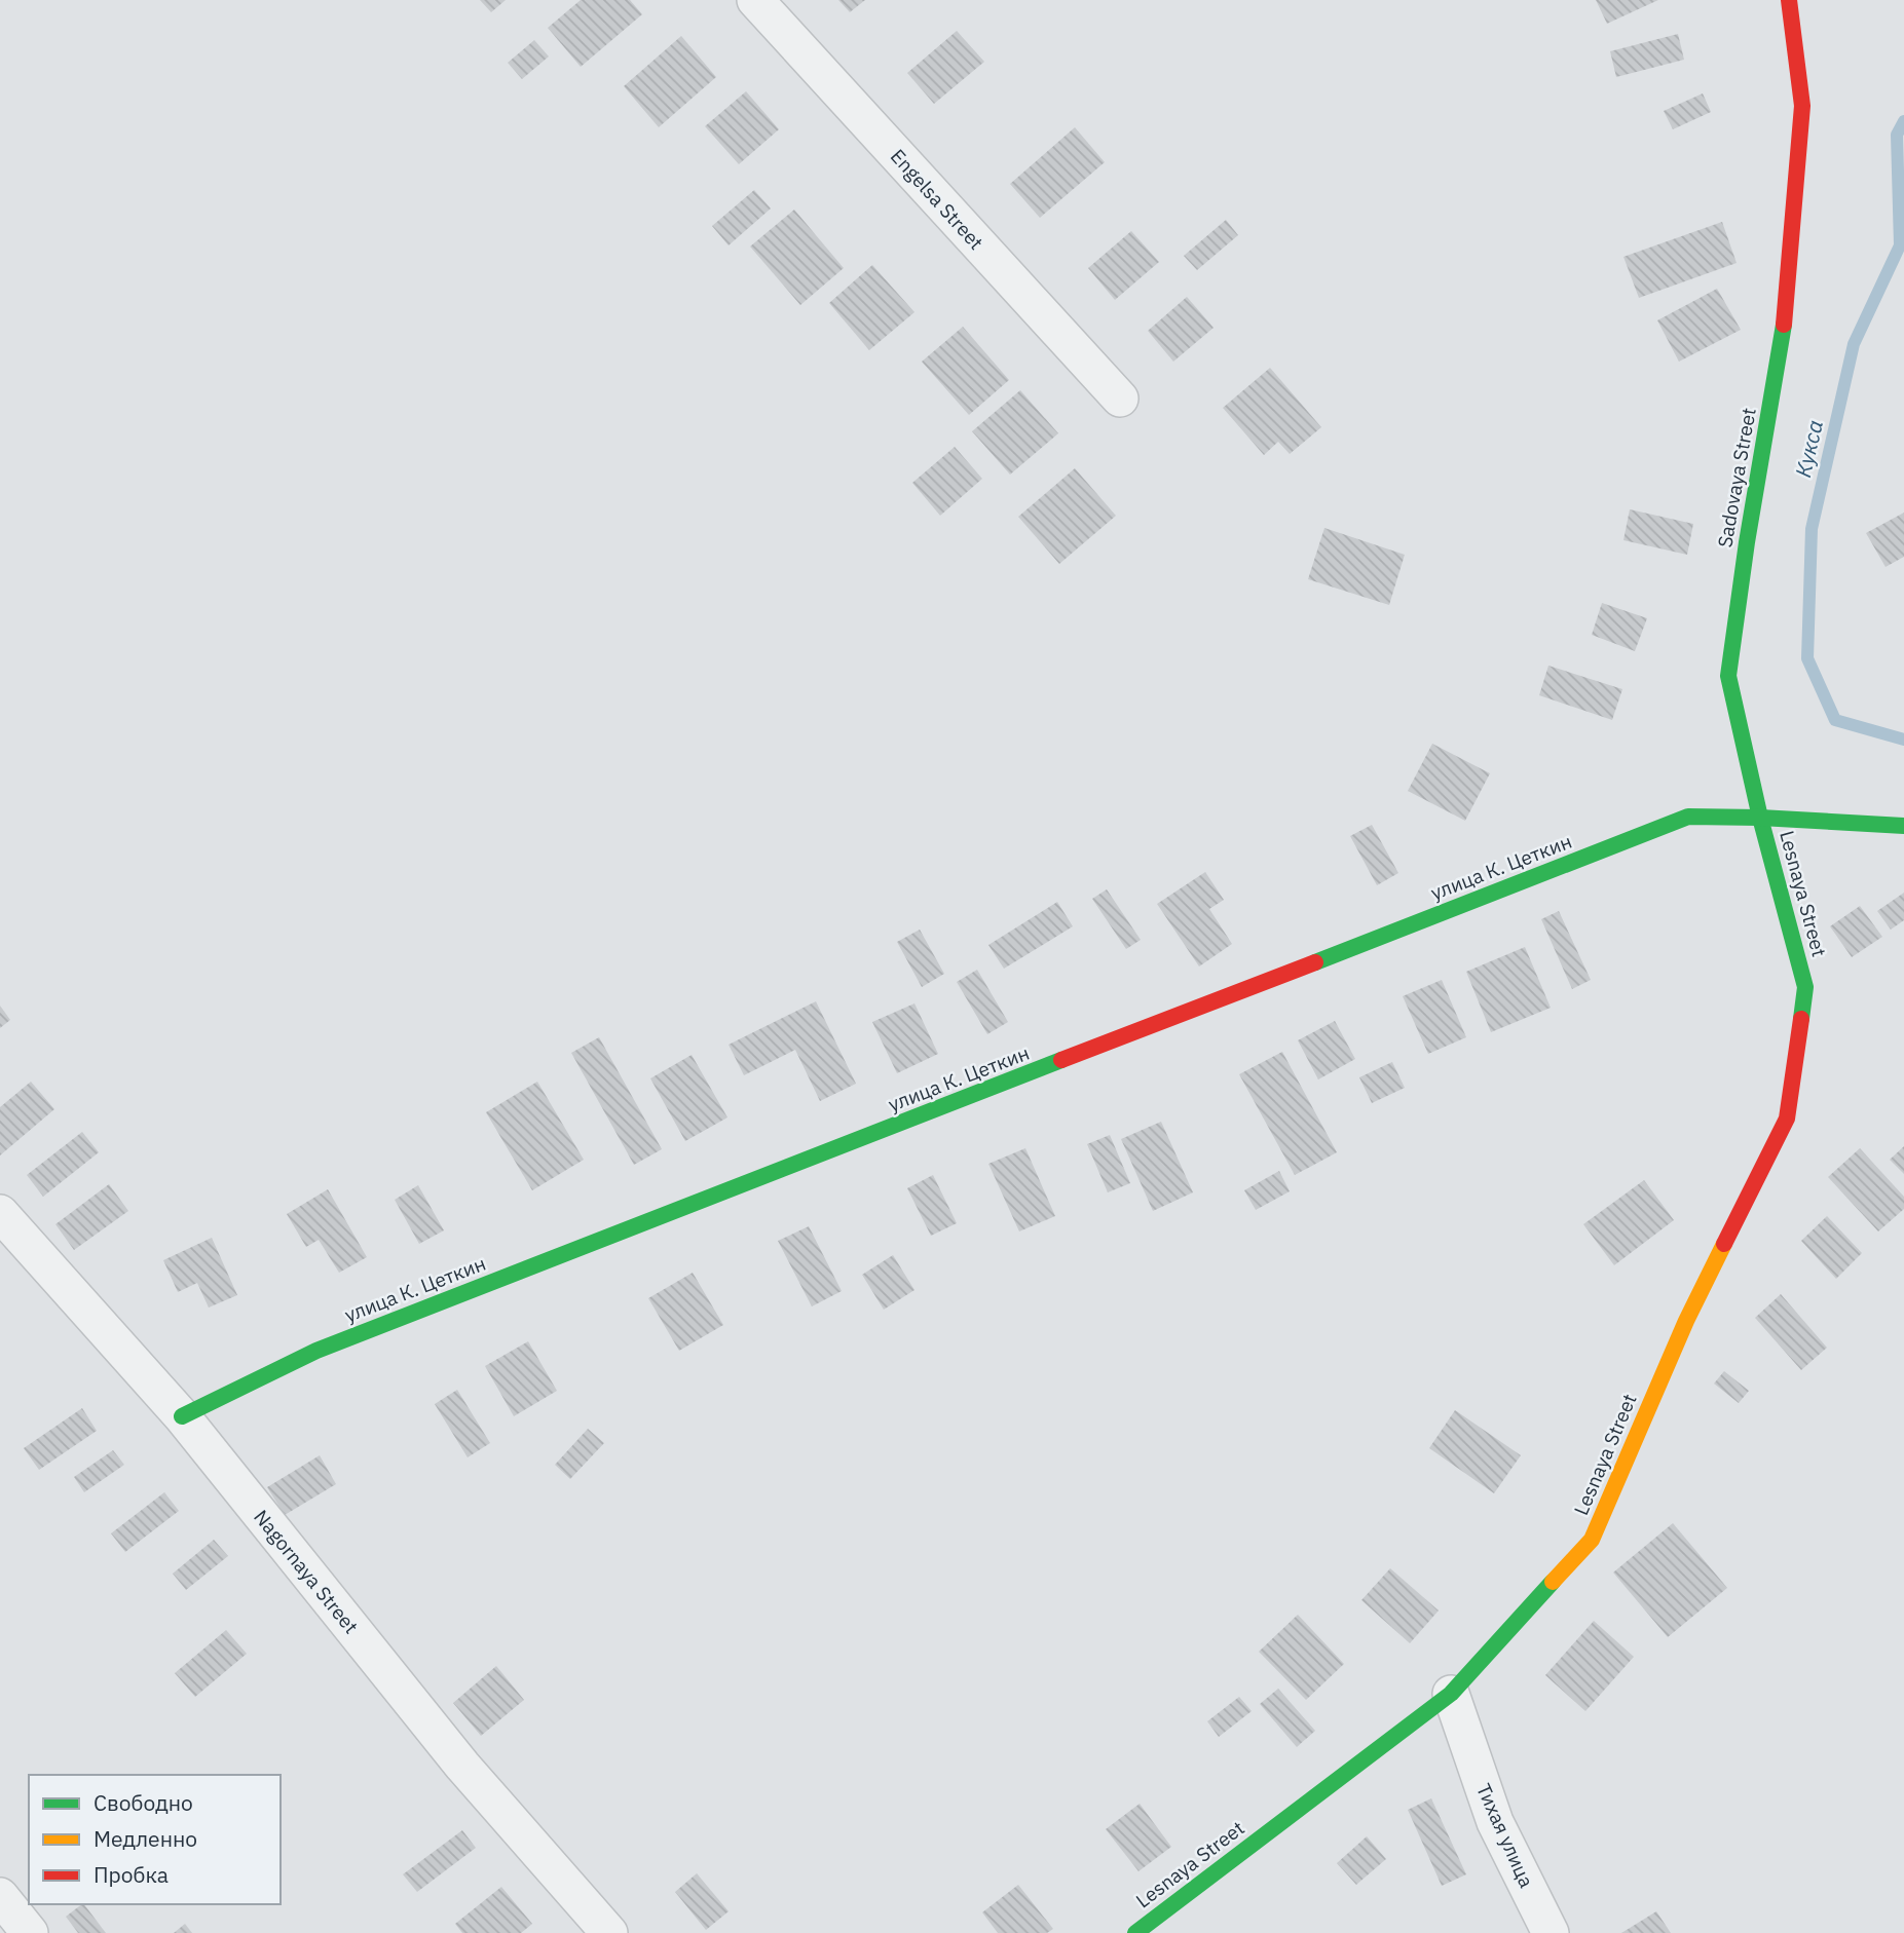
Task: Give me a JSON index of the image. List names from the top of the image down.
{
  "streets": {
    "street": [
      "Engelsa Street",
      "Sadovaya Street",
      "улица К. Цеткин",
      "Lesnaya Street",
      "Nagornaya Street",
      "Тихая улица"
    ]
  },
  "crossings": [
    ["Sadovaya Street", "улица К. Цеткин"],
    ["Sadovaya Street", "Lesnaya Street"],
    ["улица К. Цеткин", "Lesnaya Street"],
    ["улица К. Цеткин", "Nagornaya Street"],
    ["Lesnaya Street", "Тихая улица"]
  ],
  "water": ["Кукса"],
  "legend": ["Свободно", "Медленно", "Пробка"]
}
